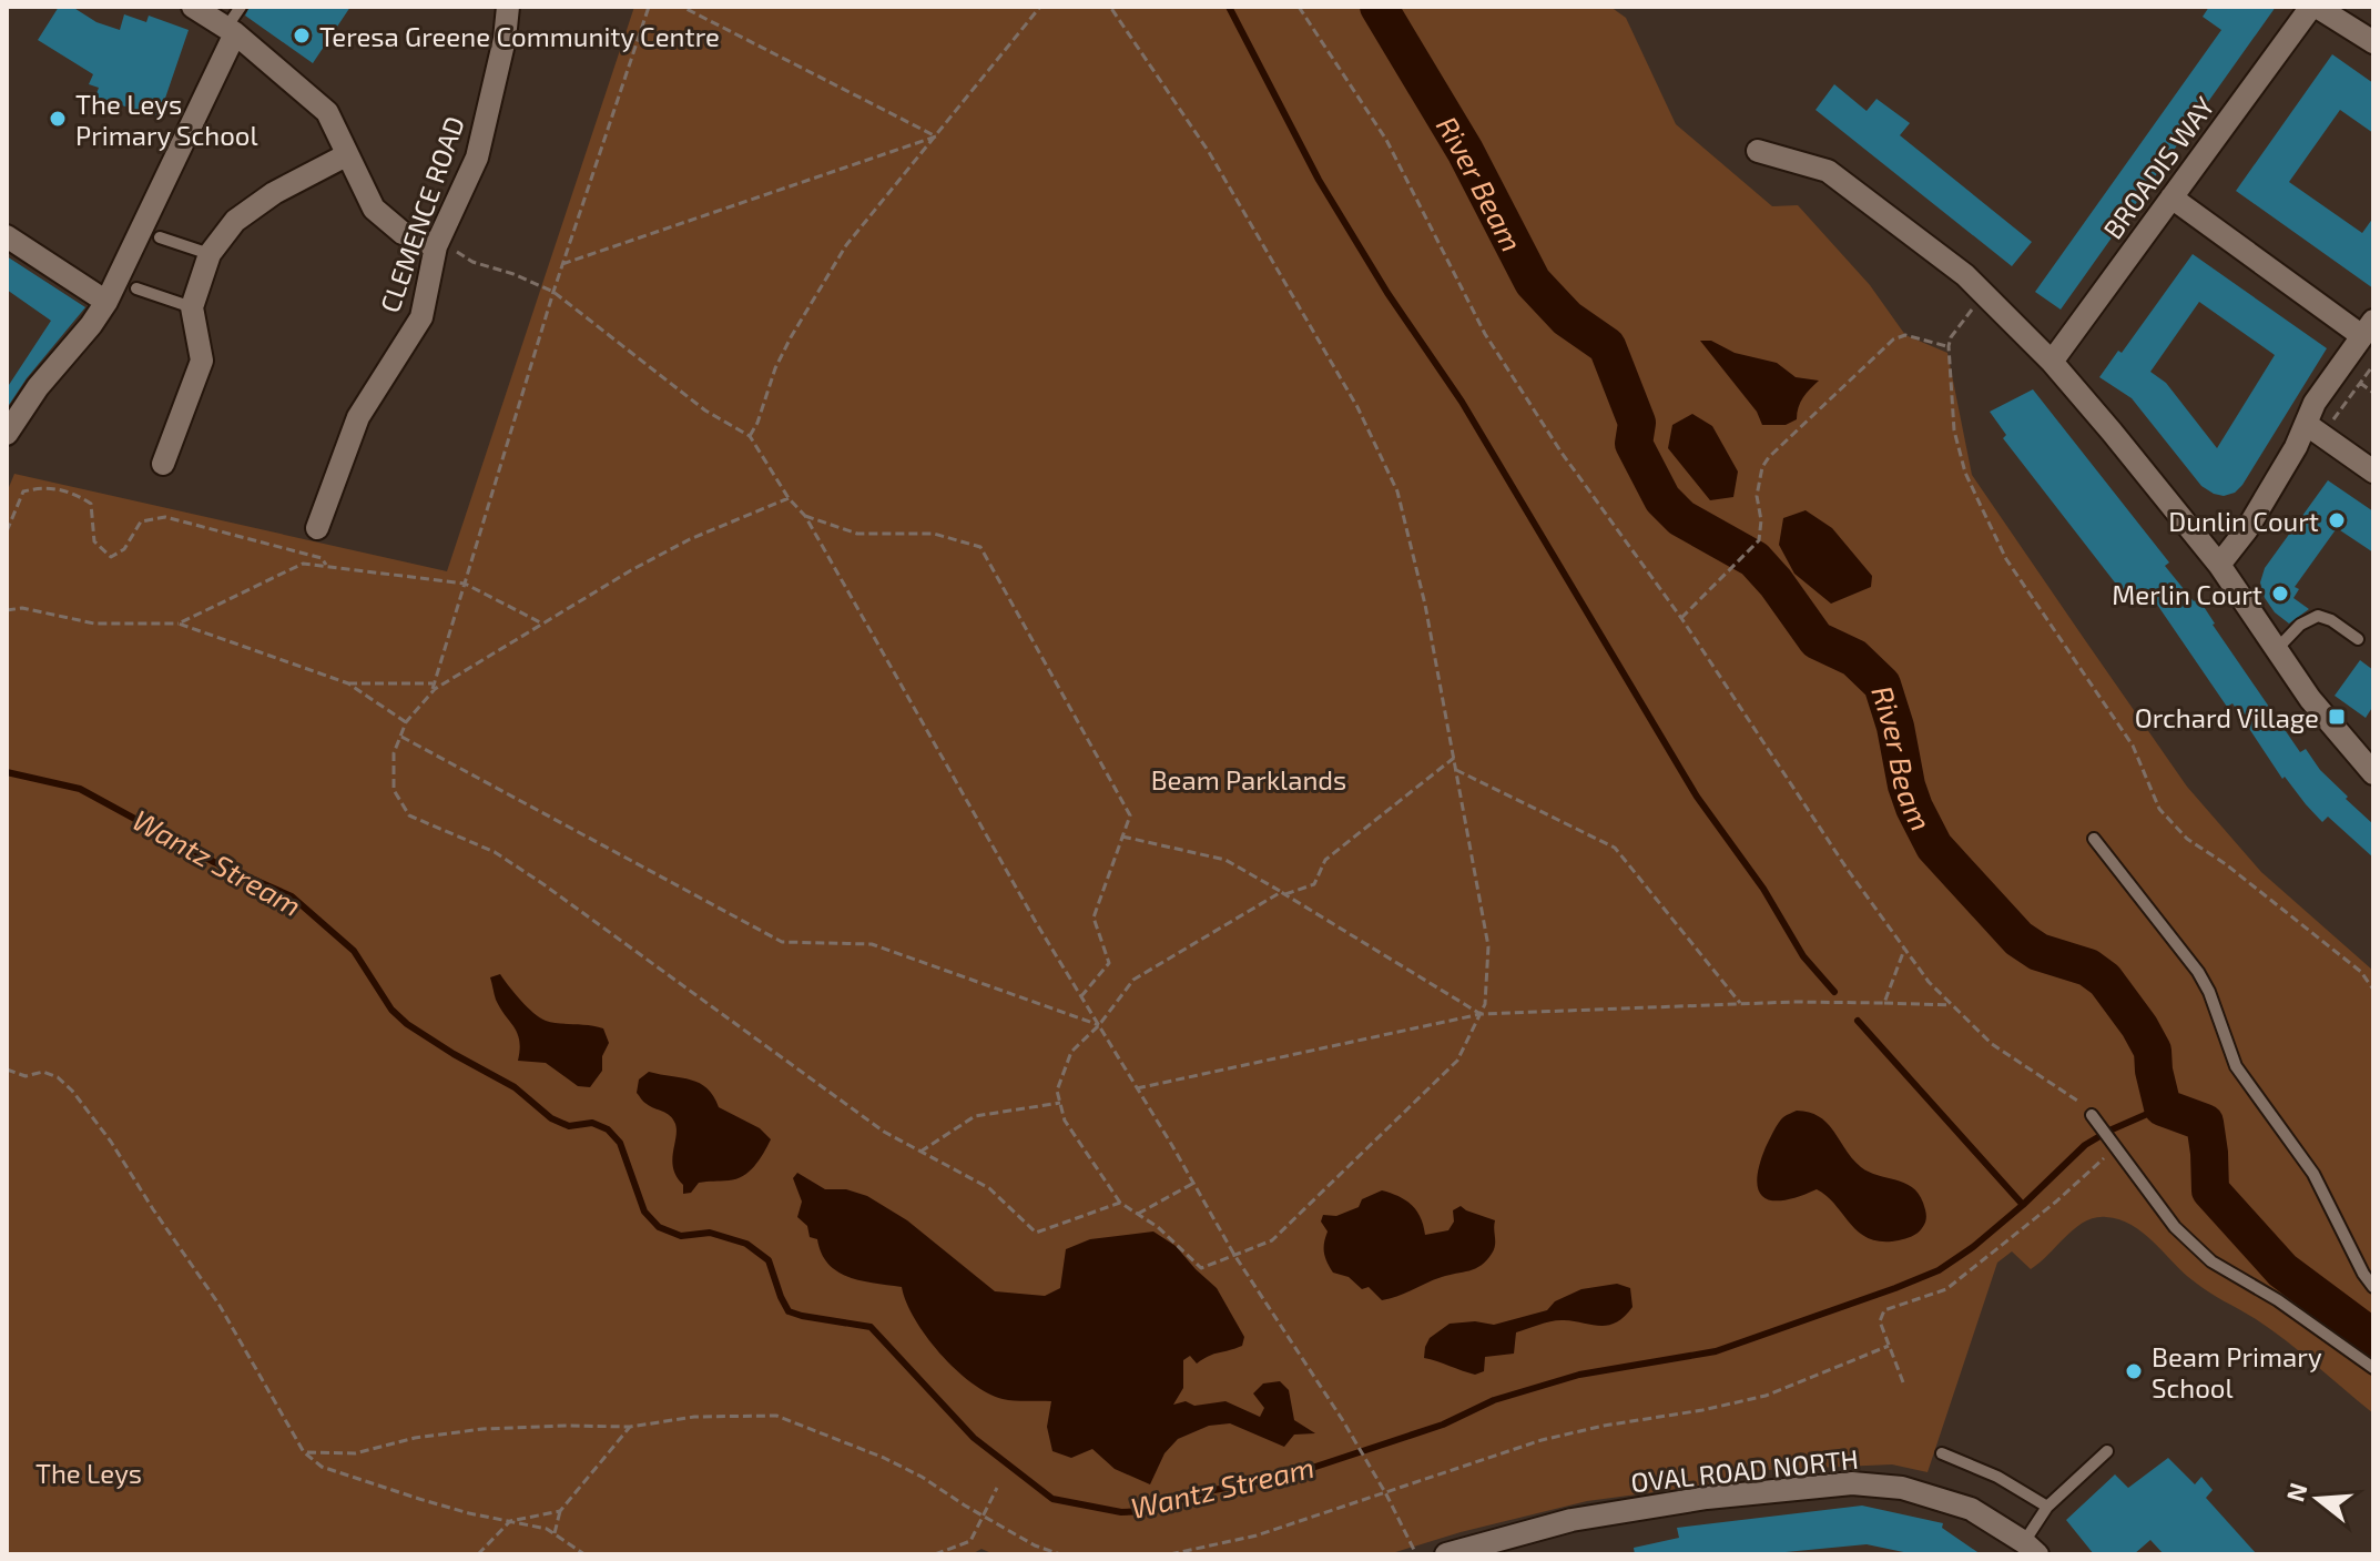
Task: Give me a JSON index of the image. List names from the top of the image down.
{
  "streets": {
    "street": ["BROADIS WAY", "CLEMENCE ROAD", "OVAL ROAD NORTH"]
  },
  "water": ["River Beam", "Wantz Stream"],
  "parks": ["Beam Parklands", "The Leys"],
  "places": {
    "other": [
      "Teresa Greene Community Centre",
      "The Leys Primary School",
      "Dunlin Court",
      "Merlin Court",
      "Beam Primary School"
    ],
    "transit": ["Orchard Village"]
  },
  "north": "left"
}
